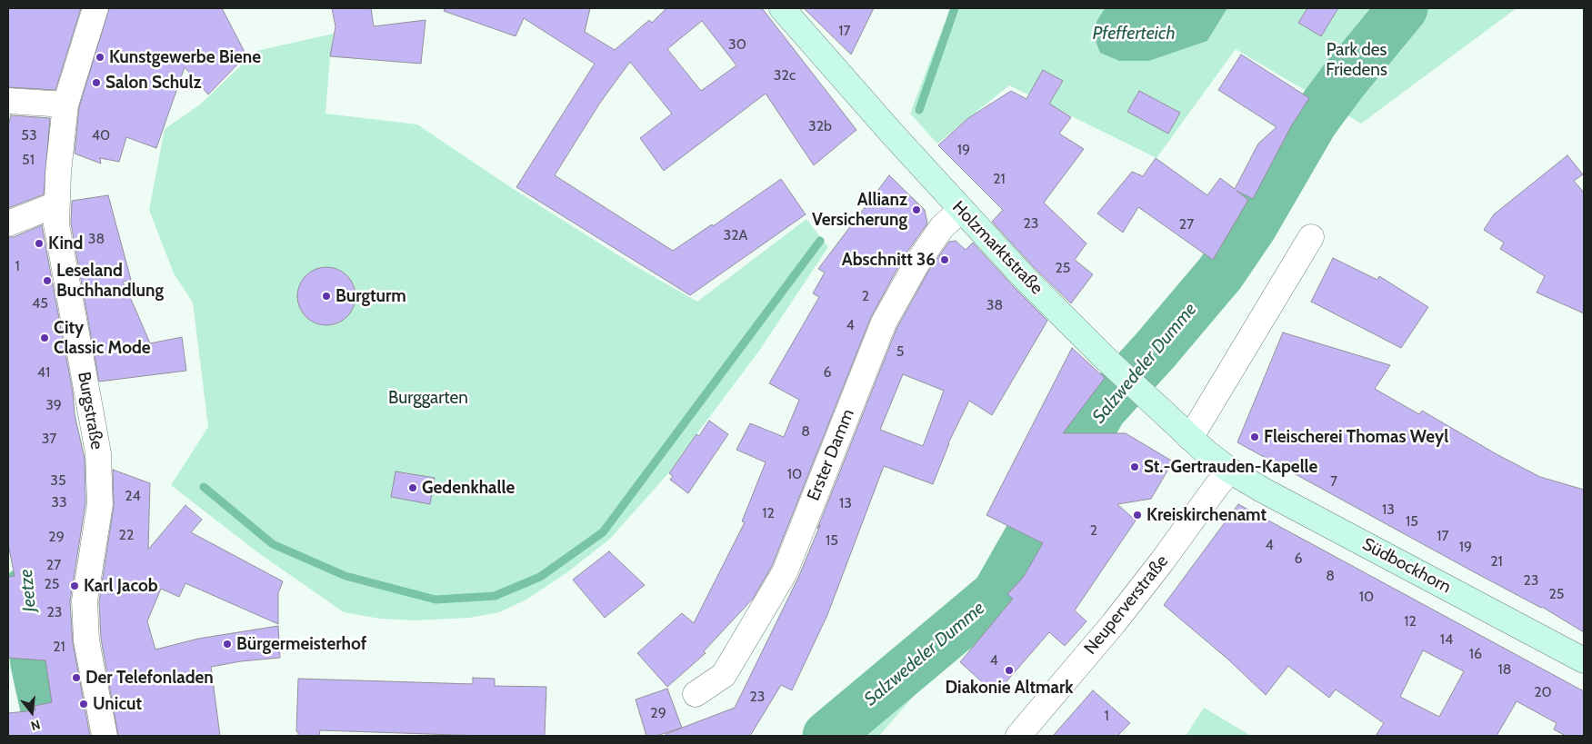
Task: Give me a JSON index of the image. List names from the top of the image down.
{
  "streets": {
    "street": [
      "Holzmarktstraße",
      "Burgstraße",
      "Erster Damm",
      "Südbockhorn",
      "Neuperverstraße"
    ]
  },
  "crossings": [
    ["Holzmarktstraße", "Erster Damm"],
    ["Holzmarktstraße", "Südbockhorn"],
    ["Holzmarktstraße", "Neuperverstraße"],
    ["Südbockhorn", "Neuperverstraße"]
  ],
  "water": ["Pfefferteich", "Salzwedeler Dumme", "Jeetze"],
  "parks": ["Park des Friedens", "Burggarten"],
  "places": [
    "Kunstgewerbe Biene",
    "Salon Schulz",
    "Allianz Versicherung",
    "Kind",
    "Abschnitt 36",
    "Leseland Buchhandlung",
    "Burgturm",
    "City Classic Mode",
    "Fleischerei Thomas Weyl",
    "St.-Gertrauden-Kapelle",
    "Gedenkhalle",
    "Kreiskirchenamt",
    "Karl Jacob",
    "Bürgermeisterhof",
    "Diakonie Altmark",
    "Der Telefonladen",
    "Unicut"
  ],
  "house_numbers": [
    "17",
    "30",
    "32c",
    "32b",
    "53",
    "40",
    "19",
    "51",
    "21",
    "23",
    "27",
    "32A",
    "38",
    "1",
    "25",
    "2",
    "45",
    "38",
    "4",
    "5",
    "41",
    "6",
    "39",
    "8",
    "37",
    "10",
    "35",
    "7",
    "24",
    "33",
    "13",
    "13",
    "12",
    "15",
    "2",
    "22",
    "17",
    "29",
    "15",
    "4",
    "19",
    "6",
    "21",
    "27",
    "8",
    "23",
    "25",
    "25",
    "10",
    "23",
    "12",
    "14",
    "21",
    "16",
    "4",
    "18",
    "20",
    "23",
    "29",
    "1"
  ],
  "north": "bottom"
}
